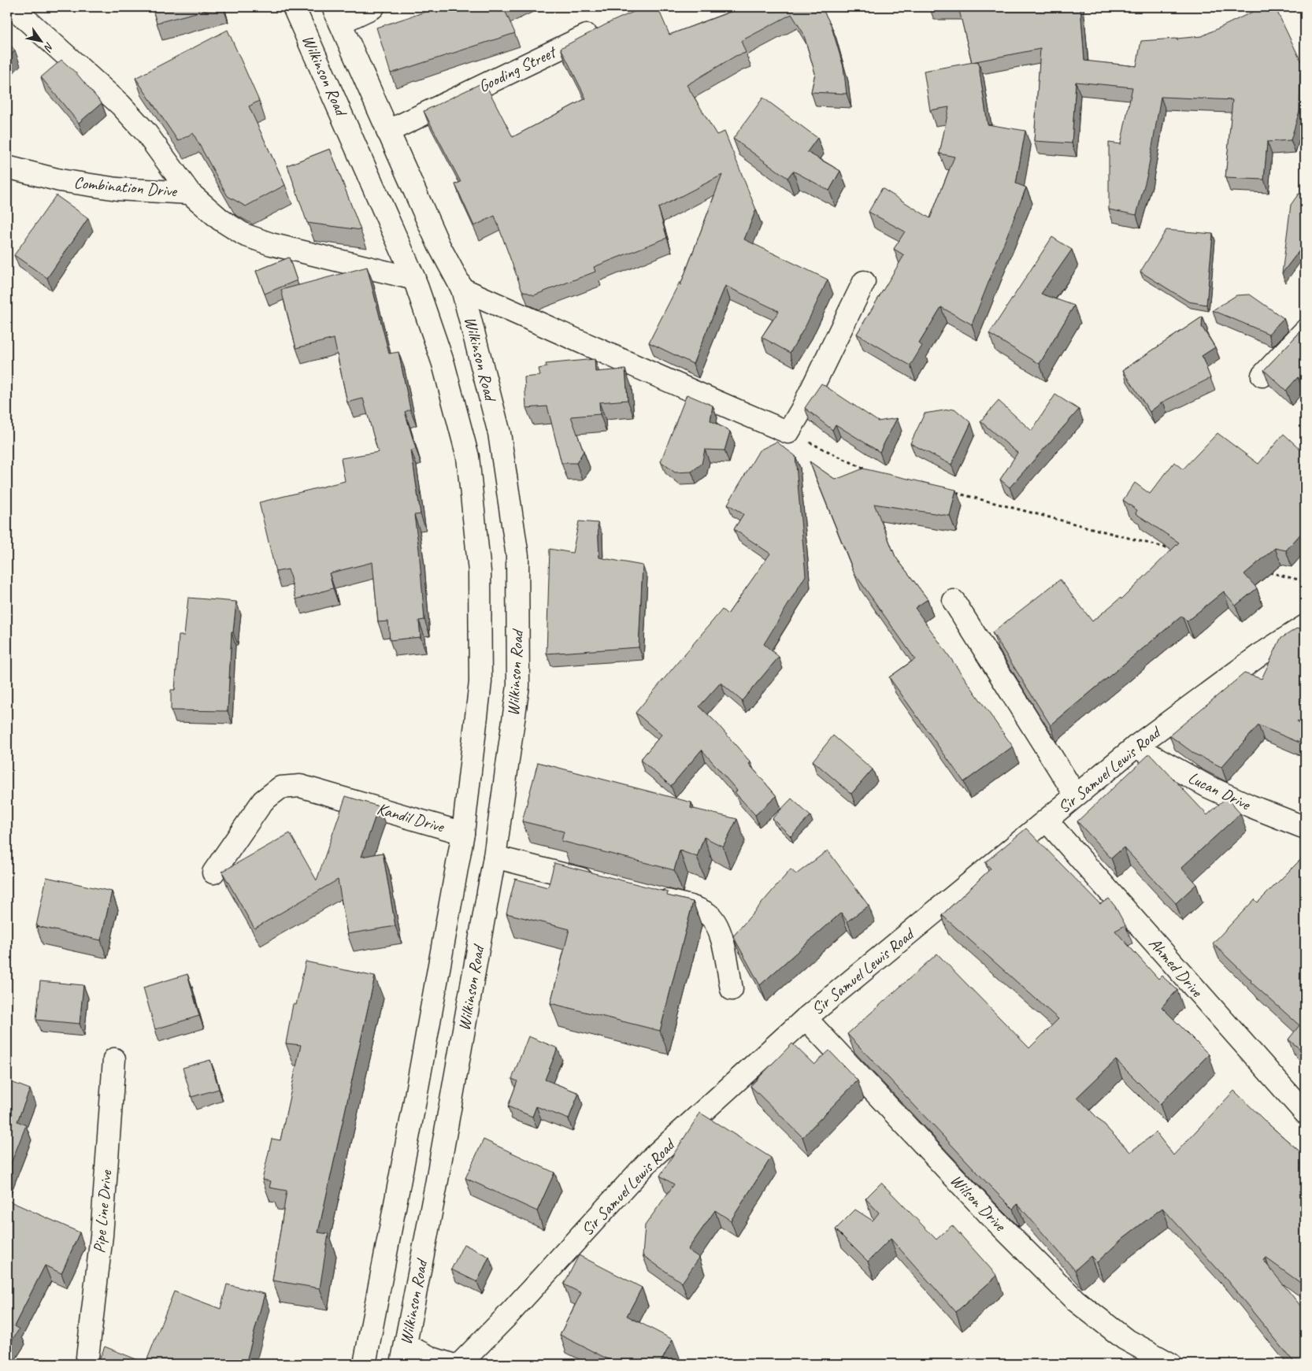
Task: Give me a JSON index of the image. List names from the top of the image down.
{
  "streets": {
    "main road": [
      "Gooding Street",
      "Wilkinson Road",
      "Combination Drive",
      "Sir Samuel Lewis Road",
      "Lucan Drive",
      "Kandil Drive",
      "Ahmed Drive",
      "Wilson Drive",
      "Pipe Line Drive"
    ]
  },
  "crossings": [
    ["Gooding Street", "Wilkinson Road"],
    ["Wilkinson Road", "Combination Drive"],
    ["Wilkinson Road", "Kandil Drive"],
    ["Sir Samuel Lewis Road", "Lucan Drive"],
    ["Sir Samuel Lewis Road", "Ahmed Drive"],
    ["Sir Samuel Lewis Road", "Wilson Drive"]
  ],
  "north": "bottom right"
}
